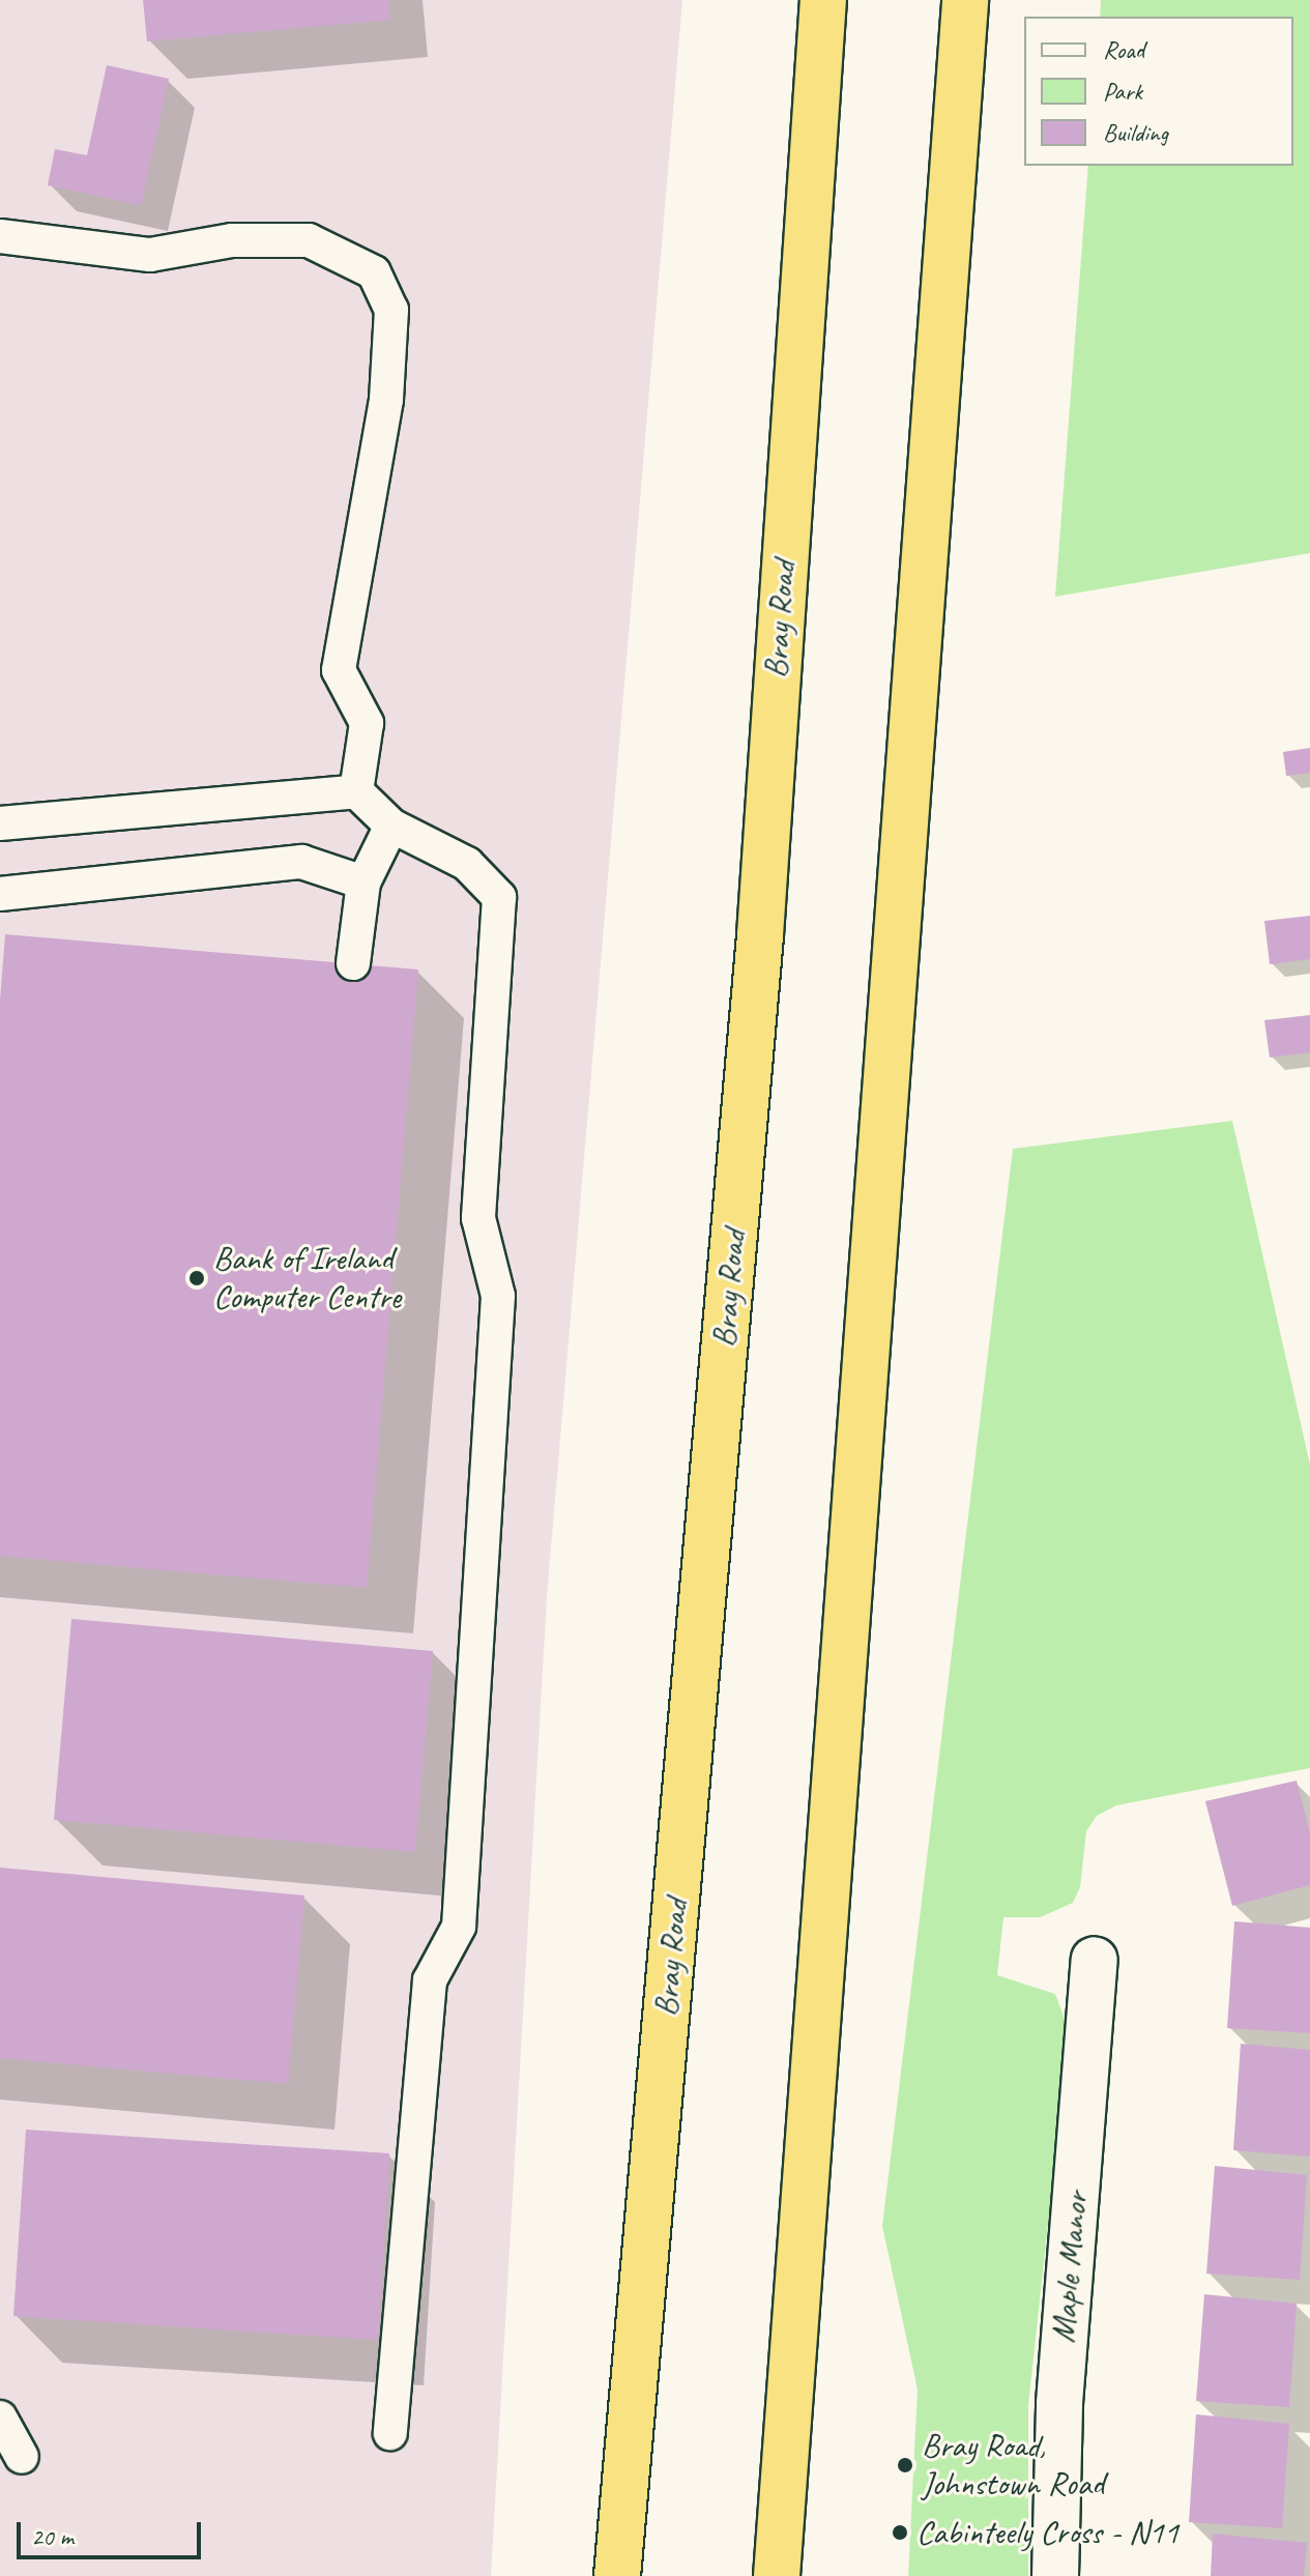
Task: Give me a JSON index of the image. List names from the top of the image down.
{
  "streets": {
    "highway": ["Bray Road"],
    "street": ["Maple Manor"]
  },
  "places": ["Bank of Ireland Computer Centre", "Bray Road, Johnstown Road", "Cabinteely Cross - N11"],
  "legend": ["Road", "Park", "Building"],
  "scale_bar": "20 m"
}
